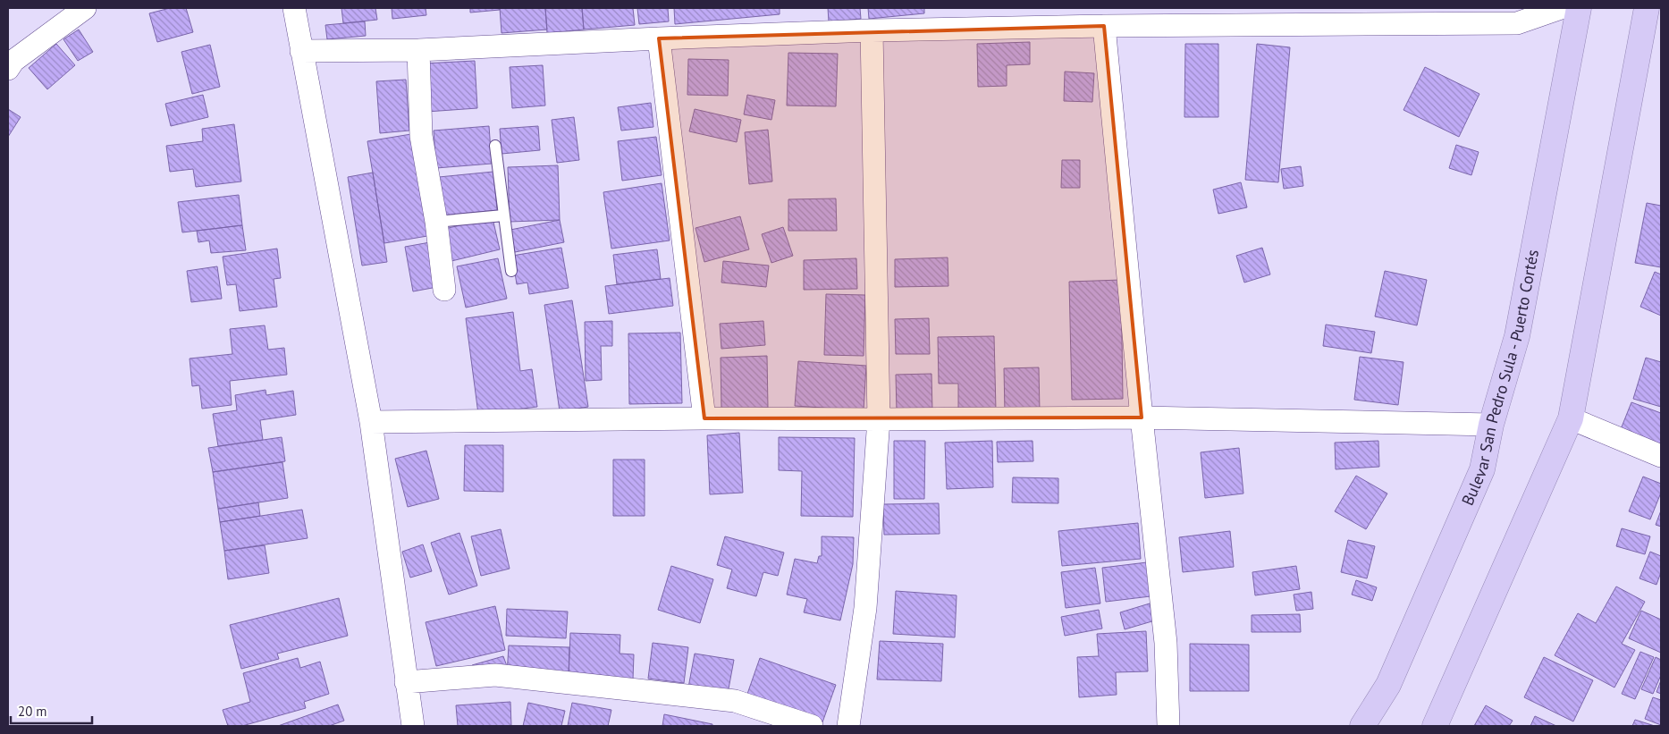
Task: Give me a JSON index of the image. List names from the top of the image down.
{
  "streets": {
    "highway": ["Bulevar San Pedro Sula - Puerto Cortés"]
  },
  "scale_bar": "20 m"
}
